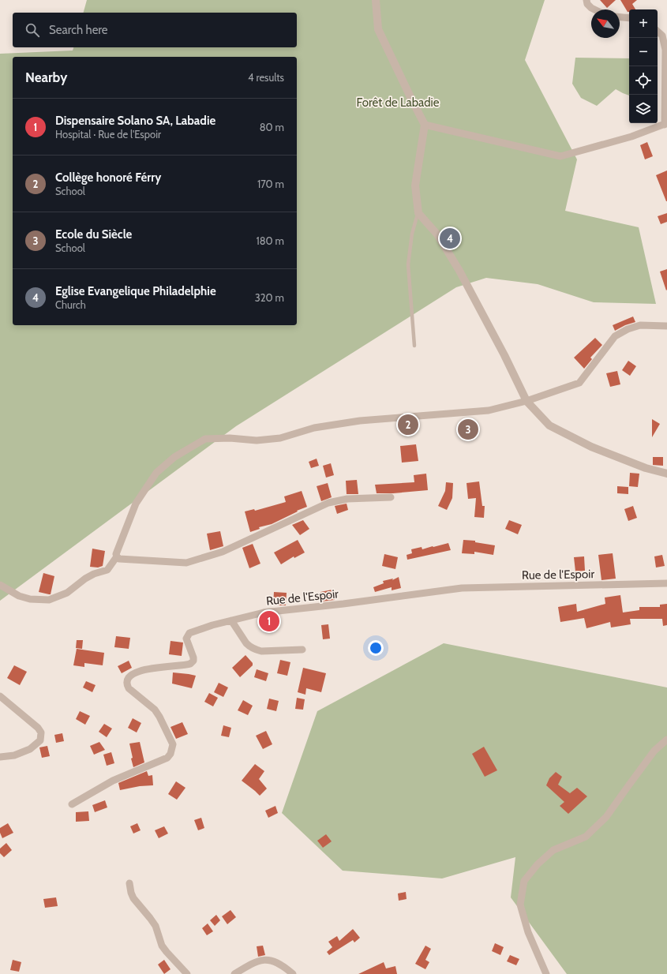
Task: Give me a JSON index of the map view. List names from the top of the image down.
{
  "streets": {
    "street": ["Rue de l'Espoir"]
  },
  "parks": ["Forêt de Labadie"],
  "north": "top left",
  "page": {
    "map_buttons": ["+", "−"],
    "search": "Search here",
    "heading": ["Nearby", "4 results"],
    "list": [
      {
        "mark": "1",
        "name": "Dispensaire Solano SA, Labadie",
        "note": "Hospital · Rue de l'Espoir",
        "value": "80 m"
      },
      {
        "mark": "2",
        "name": "Collège honoré Férry",
        "note": "School",
        "value": "170 m"
      },
      {
        "mark": "3",
        "name": "Ecole du Siècle",
        "note": "School",
        "value": "180 m"
      },
      {
        "mark": "4",
        "name": "Eglise Evangelique Philadelphie",
        "note": "Church",
        "value": "320 m"
      }
    ],
    "pins": [
      "4",
      "2",
      "3",
      "1"
    ]
  }
}
